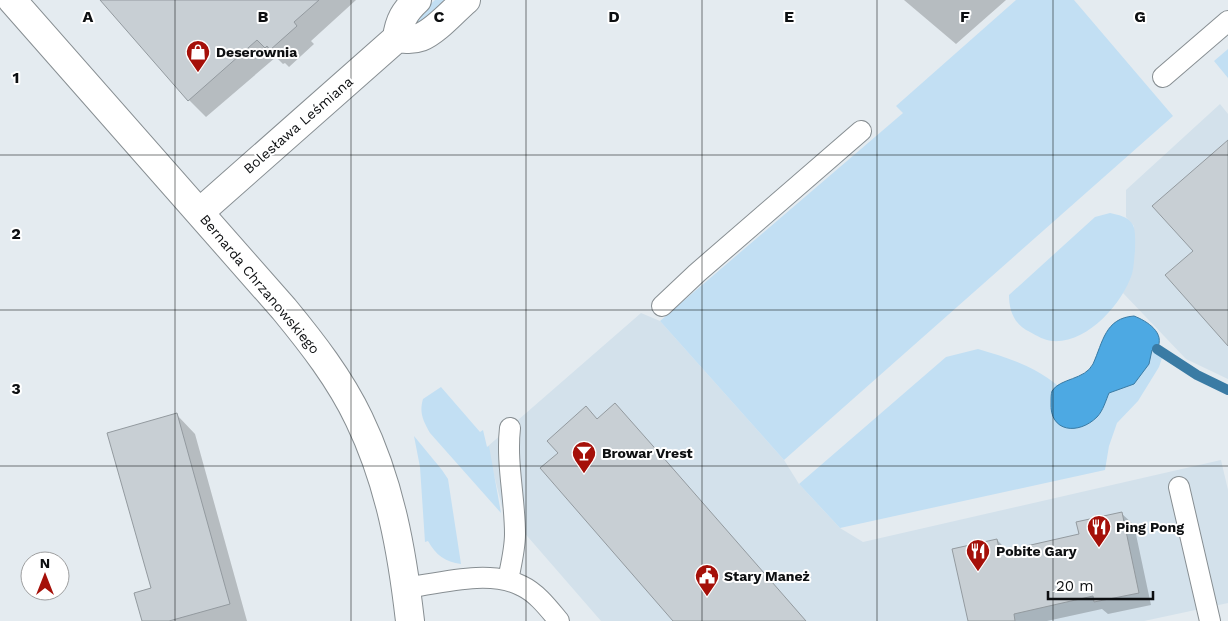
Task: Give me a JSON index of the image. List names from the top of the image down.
{
  "streets": {
    "street": ["Bolesława Leśmiana", "Bernarda Chrzanowskiego"]
  },
  "crossings": [
    ["Bolesława Leśmiana", "Bernarda Chrzanowskiego"]
  ],
  "places": {
    "shop": ["Deserownia"],
    "bar": ["Browar Vrest"],
    "restaurant": ["Ping Pong", "Pobite Gary"],
    "public building": ["Stary Maneż"]
  },
  "scale_bar": "20 m",
  "north": "top",
  "grid": {
    "columns": [
      "A",
      "B",
      "C",
      "D",
      "E",
      "F",
      "G"
    ],
    "rows": ["1", "2", "3"]
  }
}
